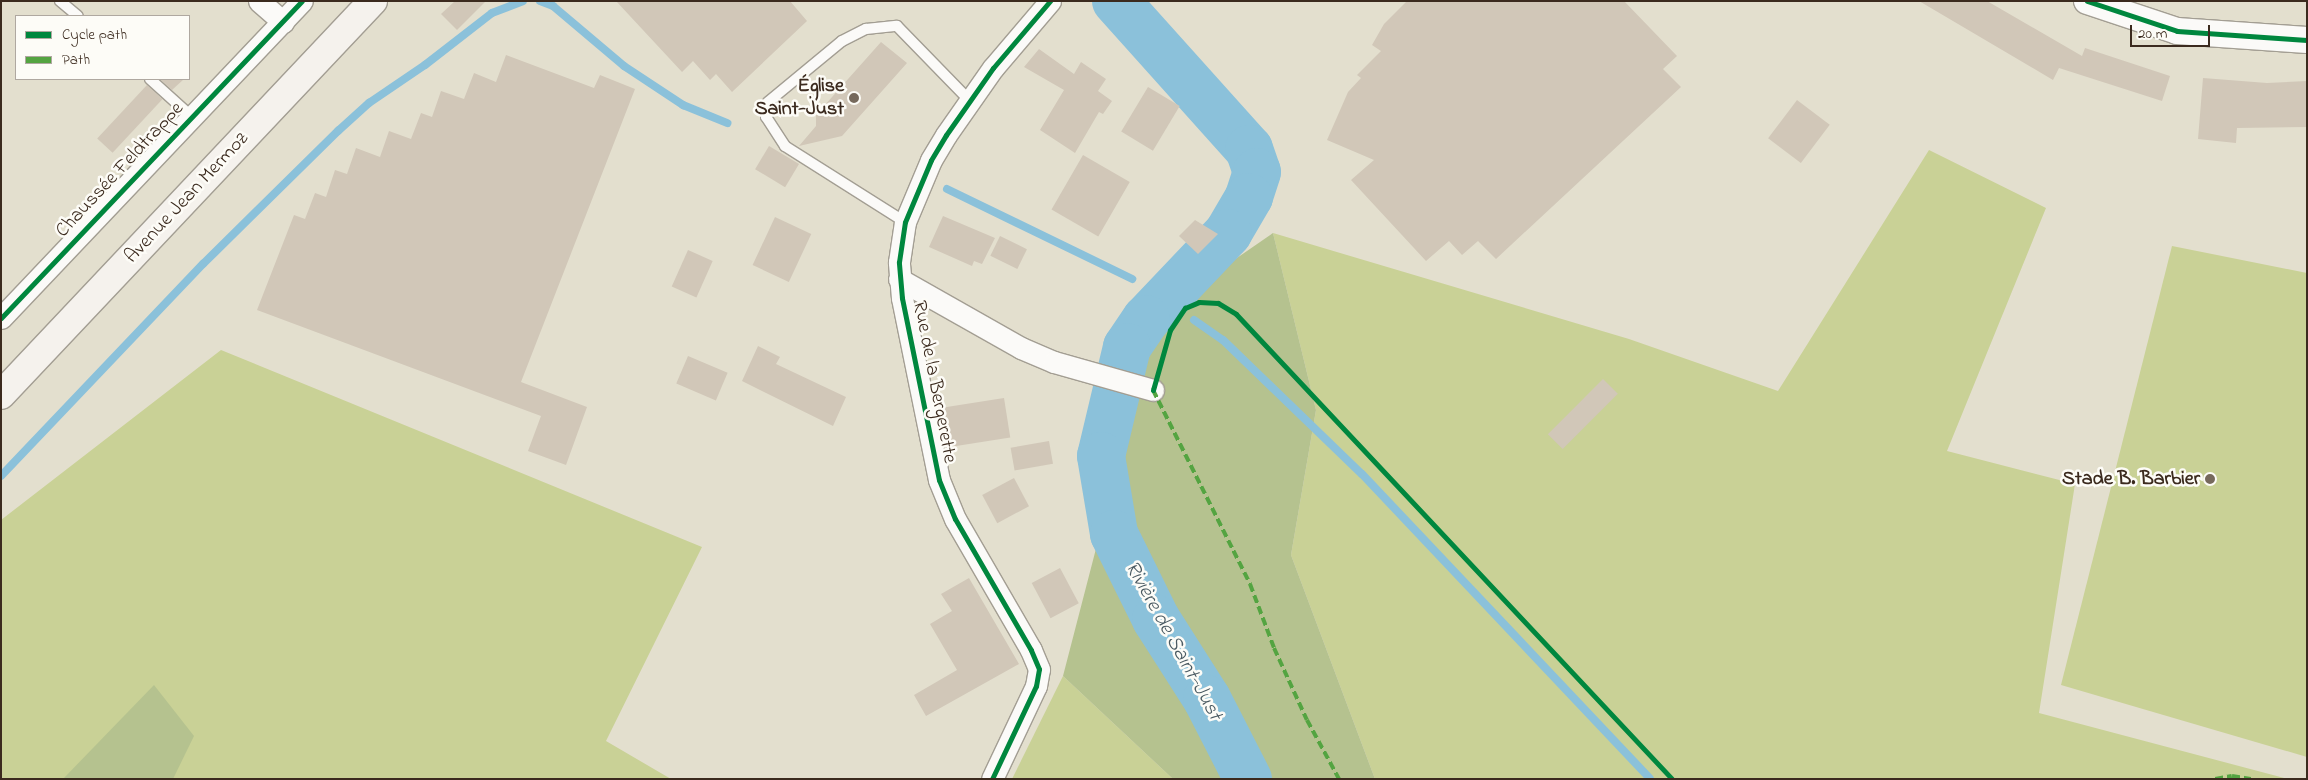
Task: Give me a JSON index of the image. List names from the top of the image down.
{
  "streets": {
    "main road": ["Avenue Jean Mermoz"],
    "street": ["Chaussée Feldtrappe", "Rue de la Bergerette"]
  },
  "water": ["Rivière de Saint-Just"],
  "places": ["Église Saint-Just", "Stade B. Barbier"],
  "legend": ["Cycle path", "Path"],
  "scale_bar": "20 m"
}
